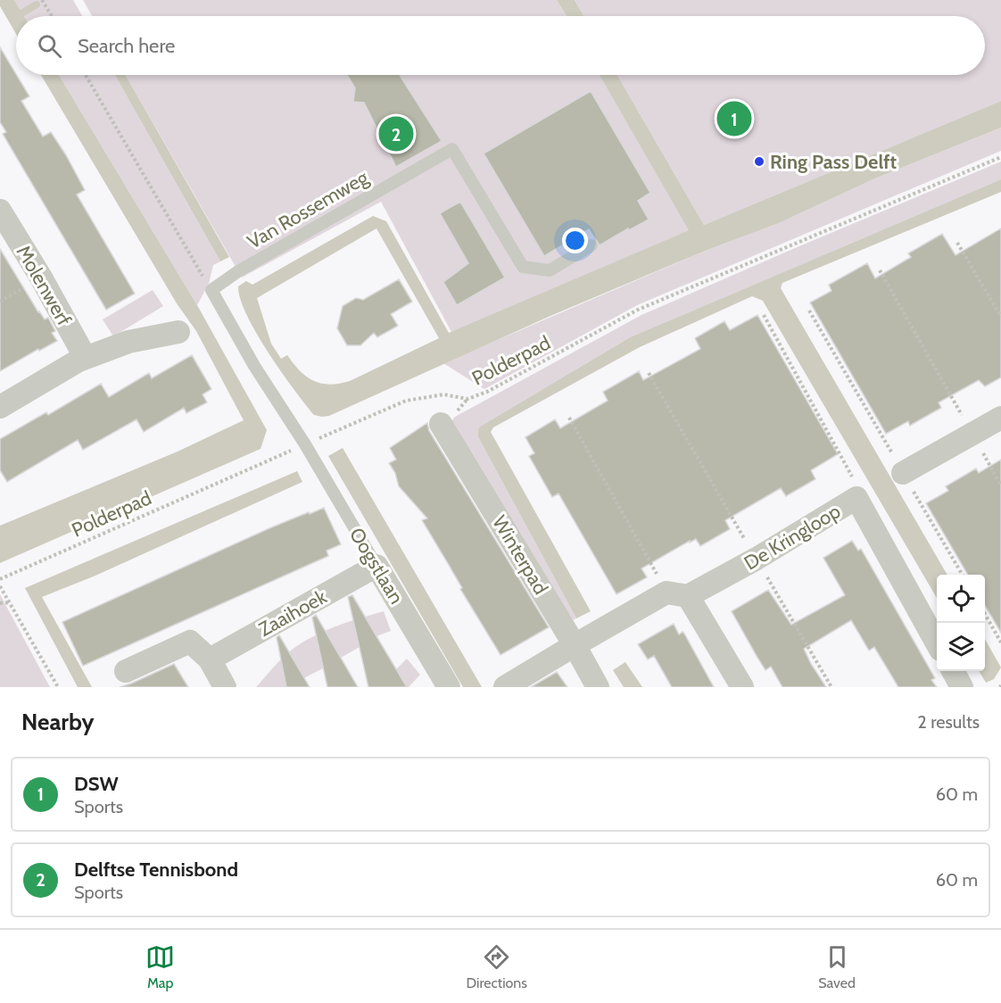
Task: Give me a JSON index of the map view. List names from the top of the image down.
{
  "streets": {
    "street": [
      "Molenwerf",
      "De Kringloop",
      "Winterpad",
      "Oogstlaan",
      "Zaaihoek"
    ],
    "lane": ["Van Rossemweg"],
    "path": ["Polderpad"]
  },
  "crossings": [
    ["Polderpad", "Oogstlaan"],
    ["De Kringloop", "Winterpad"],
    ["Oogstlaan", "Zaaihoek"]
  ],
  "places": ["Ring Pass Delft"],
  "page": {
    "search": "Search here",
    "pins": ["1", "2"],
    "heading": ["Nearby", "2 results"],
    "list": [
      {
        "mark": "1",
        "name": "DSW",
        "note": "Sports",
        "value": "60 m"
      },
      {
        "mark": "2",
        "name": "Delftse Tennisbond",
        "note": "Sports",
        "value": "60 m"
      }
    ],
    "nav": ["Map", "Directions", "Saved"]
  }
}
